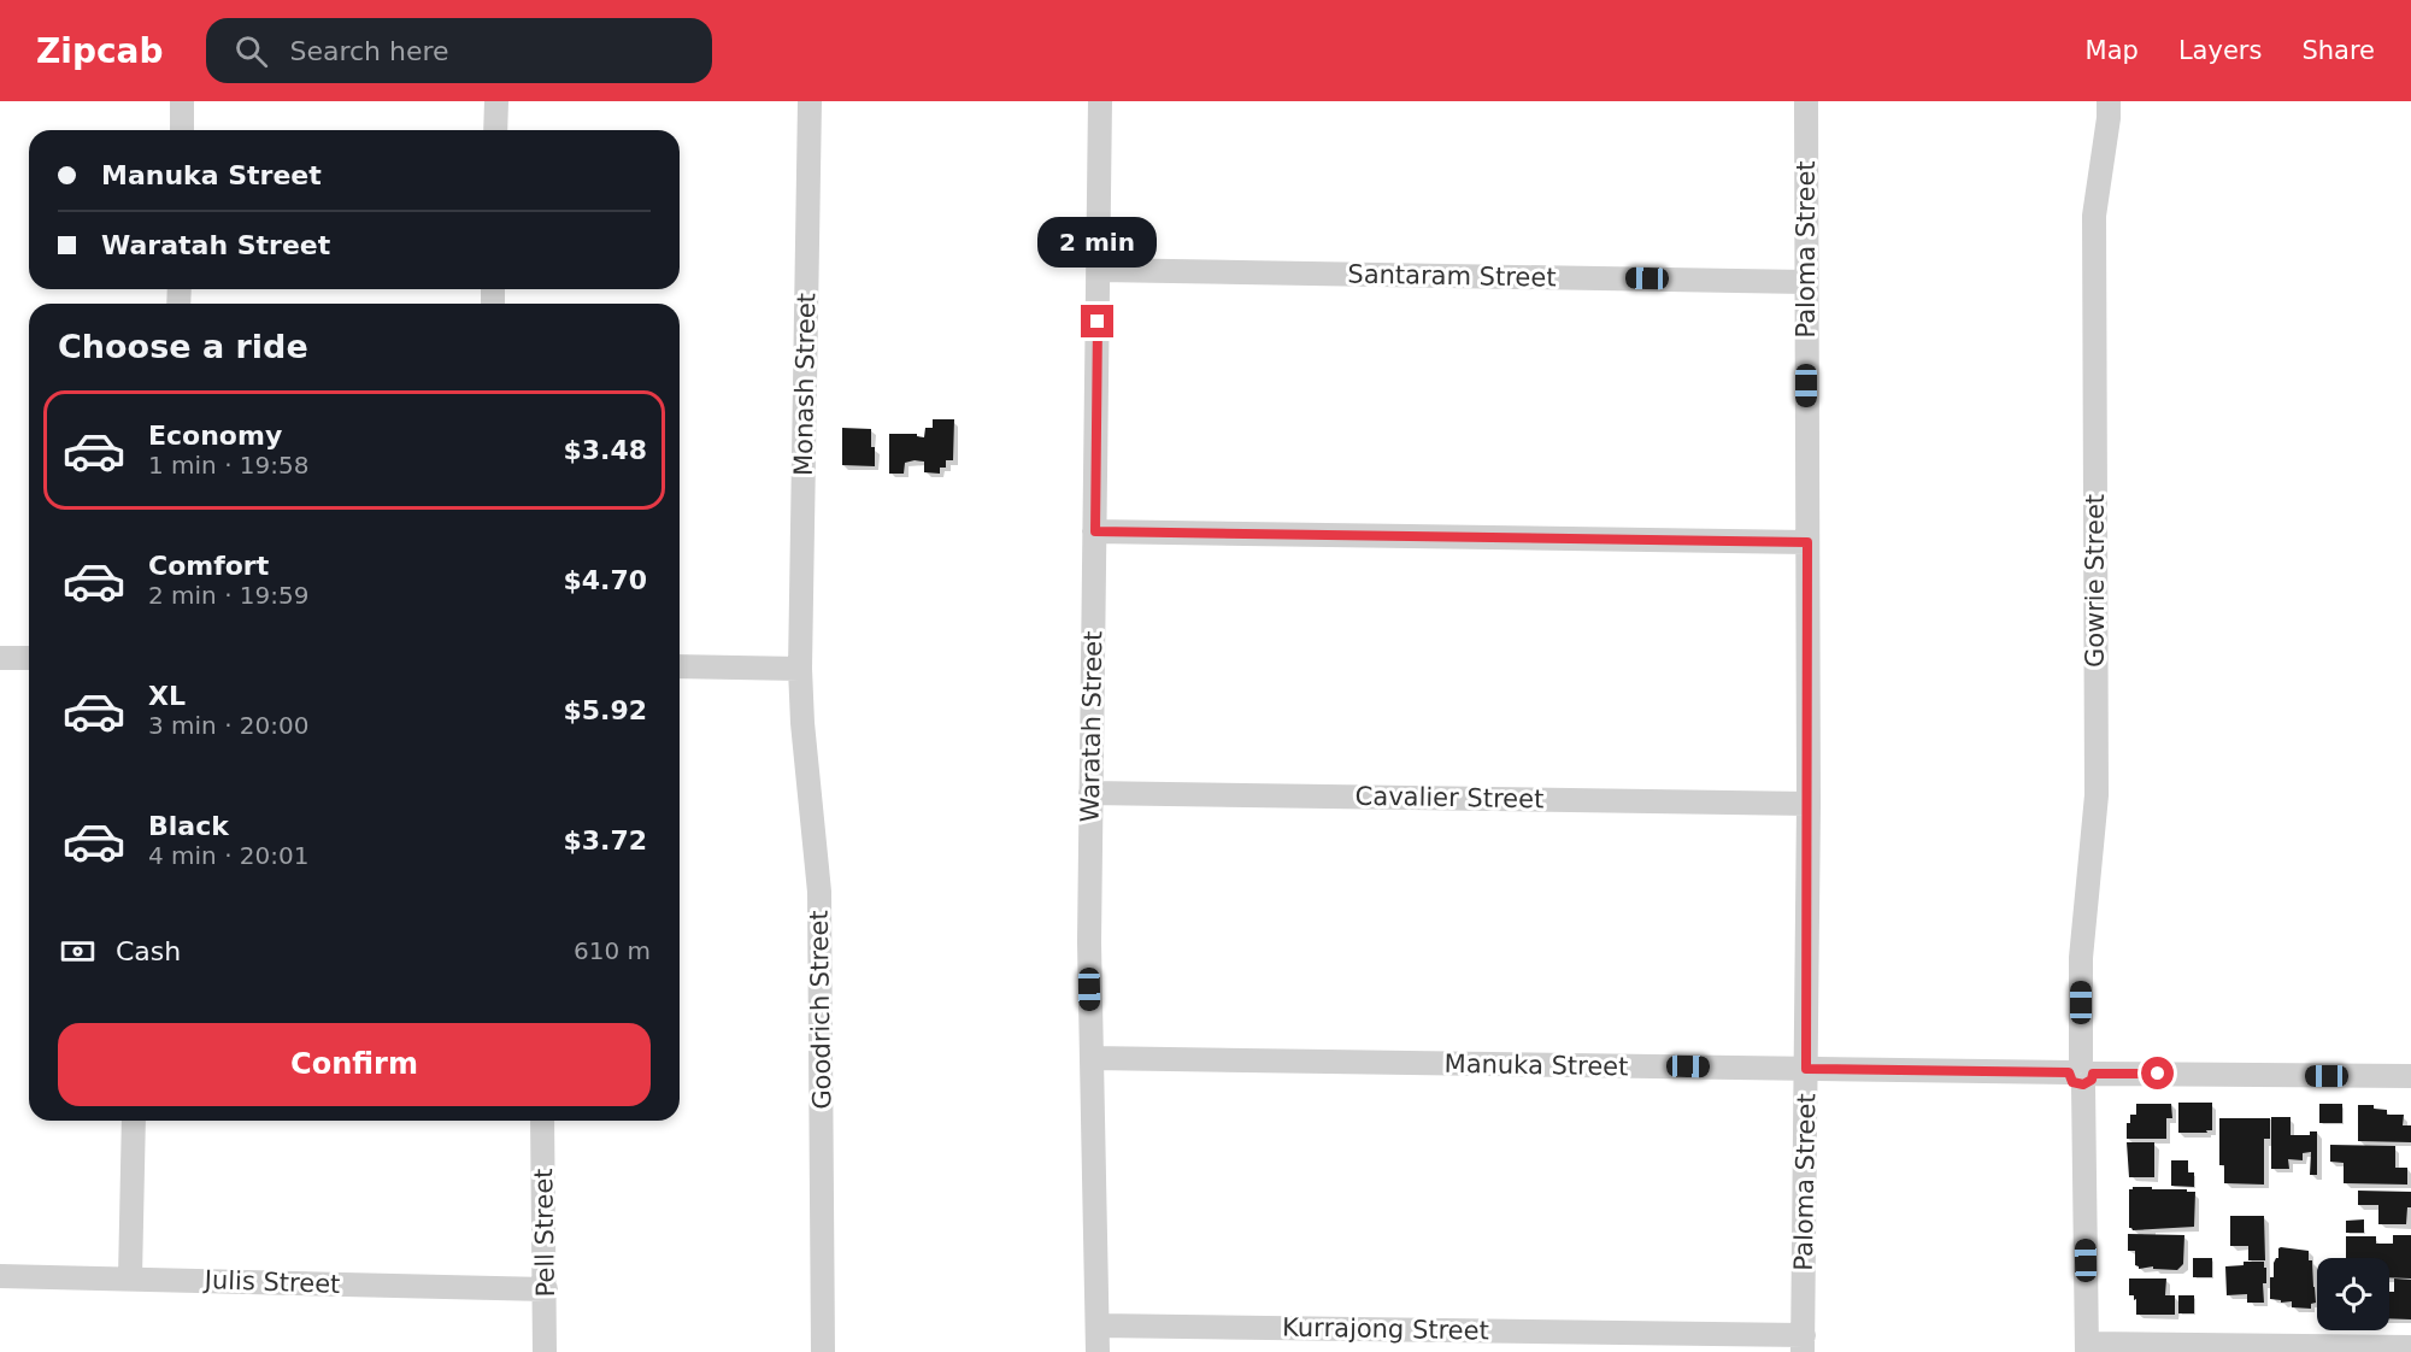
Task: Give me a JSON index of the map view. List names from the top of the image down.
{
  "streets": {
    "street": [
      "Paloma Street",
      "Santaram Street",
      "Monash Street",
      "Gowrie Street",
      "Waratah Street",
      "Cavalier Street",
      "Goodrich Street",
      "Manuka Street",
      "Pell Street",
      "Julis Street",
      "Kurrajong Street"
    ]
  },
  "crossings": [
    ["Paloma Street", "Santaram Street"],
    ["Paloma Street", "Cavalier Street"],
    ["Paloma Street", "Manuka Street"],
    ["Paloma Street", "Kurrajong Street"],
    ["Santaram Street", "Waratah Street"],
    ["Monash Street", "Goodrich Street"],
    ["Gowrie Street", "Manuka Street"],
    ["Waratah Street", "Cavalier Street"],
    ["Waratah Street", "Manuka Street"],
    ["Waratah Street", "Kurrajong Street"],
    ["Pell Street", "Julis Street"]
  ],
  "page": {
    "header": "Zipcab",
    "search": "Search here",
    "nav": ["Map", "Layers", "Share"],
    "banner": ["Manuka Street", "Waratah Street"],
    "bubble": "2 min",
    "heading": "Choose a ride",
    "list": [
      {
        "name": "Economy",
        "note": "1 min · 19:58",
        "value": "$3.48"
      },
      {
        "name": "Comfort",
        "note": "2 min · 19:59",
        "value": "$4.70"
      },
      {
        "name": "XL",
        "note": "3 min · 20:00",
        "value": "$5.92"
      },
      {
        "name": "Black",
        "note": "4 min · 20:01",
        "value": "$3.72"
      }
    ],
    "pay": ["Cash", "610 m"],
    "buttons": "Confirm"
  }
}
